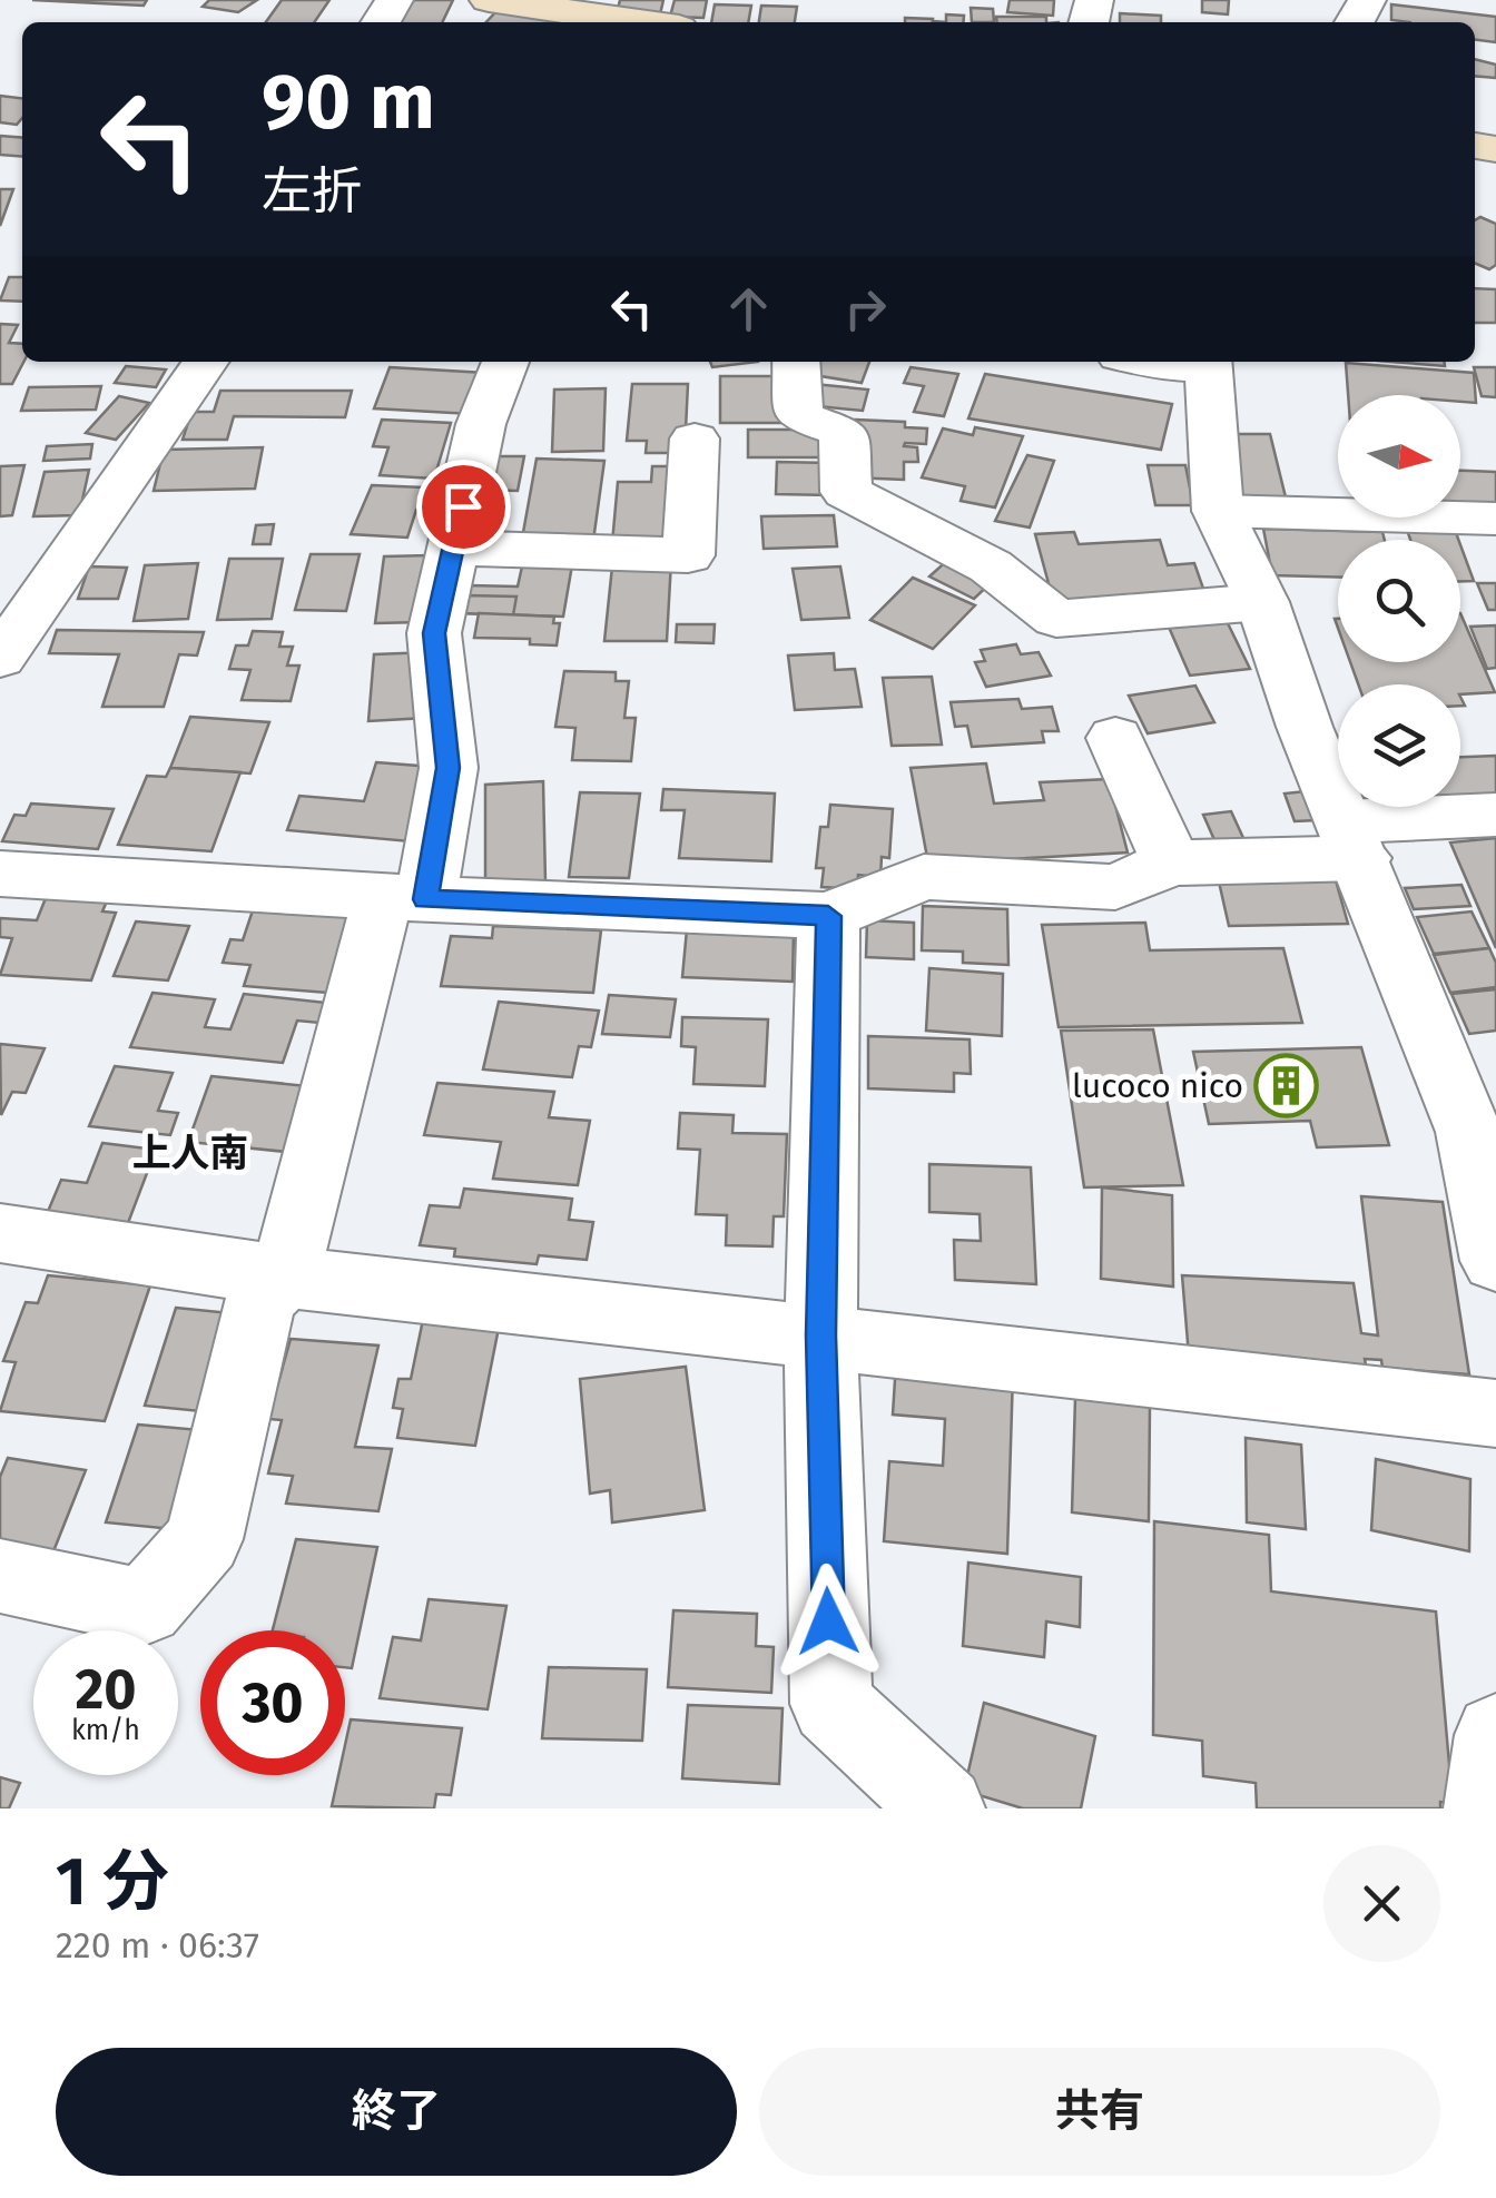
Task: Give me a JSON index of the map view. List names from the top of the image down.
{
  "districts": ["上人南"],
  "places": {
    "building": ["lucoco nico"]
  },
  "north": "right",
  "page": {
    "turn": ["90 m", "左折"],
    "speed": "20 km/h",
    "limit": "30",
    "heading": ["1 分", "220 m · 06:37"],
    "buttons": ["終了", "共有"]
  }
}
